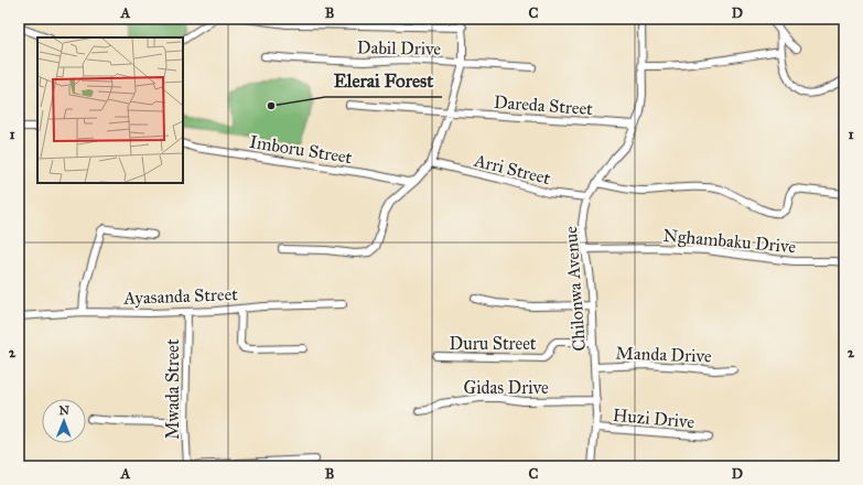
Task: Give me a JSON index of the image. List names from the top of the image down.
{
  "streets": {
    "street": [
      "Dabil Drive",
      "Dareda Street",
      "Imboru Street",
      "Arri Street",
      "Nghambaku Drive",
      "Chilonwa Avenue",
      "Ayasanda Street",
      "Duru Street",
      "Manda Drive",
      "Gidas Drive",
      "Mwada Street",
      "Huzi Drive"
    ]
  },
  "crossings": [
    ["Dareda Street", "Chilonwa Avenue"],
    ["Arri Street", "Chilonwa Avenue"],
    ["Nghambaku Drive", "Chilonwa Avenue"],
    ["Chilonwa Avenue", "Duru Street"],
    ["Chilonwa Avenue", "Manda Drive"],
    ["Chilonwa Avenue", "Gidas Drive"],
    ["Chilonwa Avenue", "Huzi Drive"],
    ["Ayasanda Street", "Mwada Street"]
  ],
  "places": ["Elerai Forest"],
  "north": "top",
  "grid": {
    "columns": [
      "A",
      "B",
      "C",
      "D"
    ],
    "rows": ["1", "2"]
  }
}
